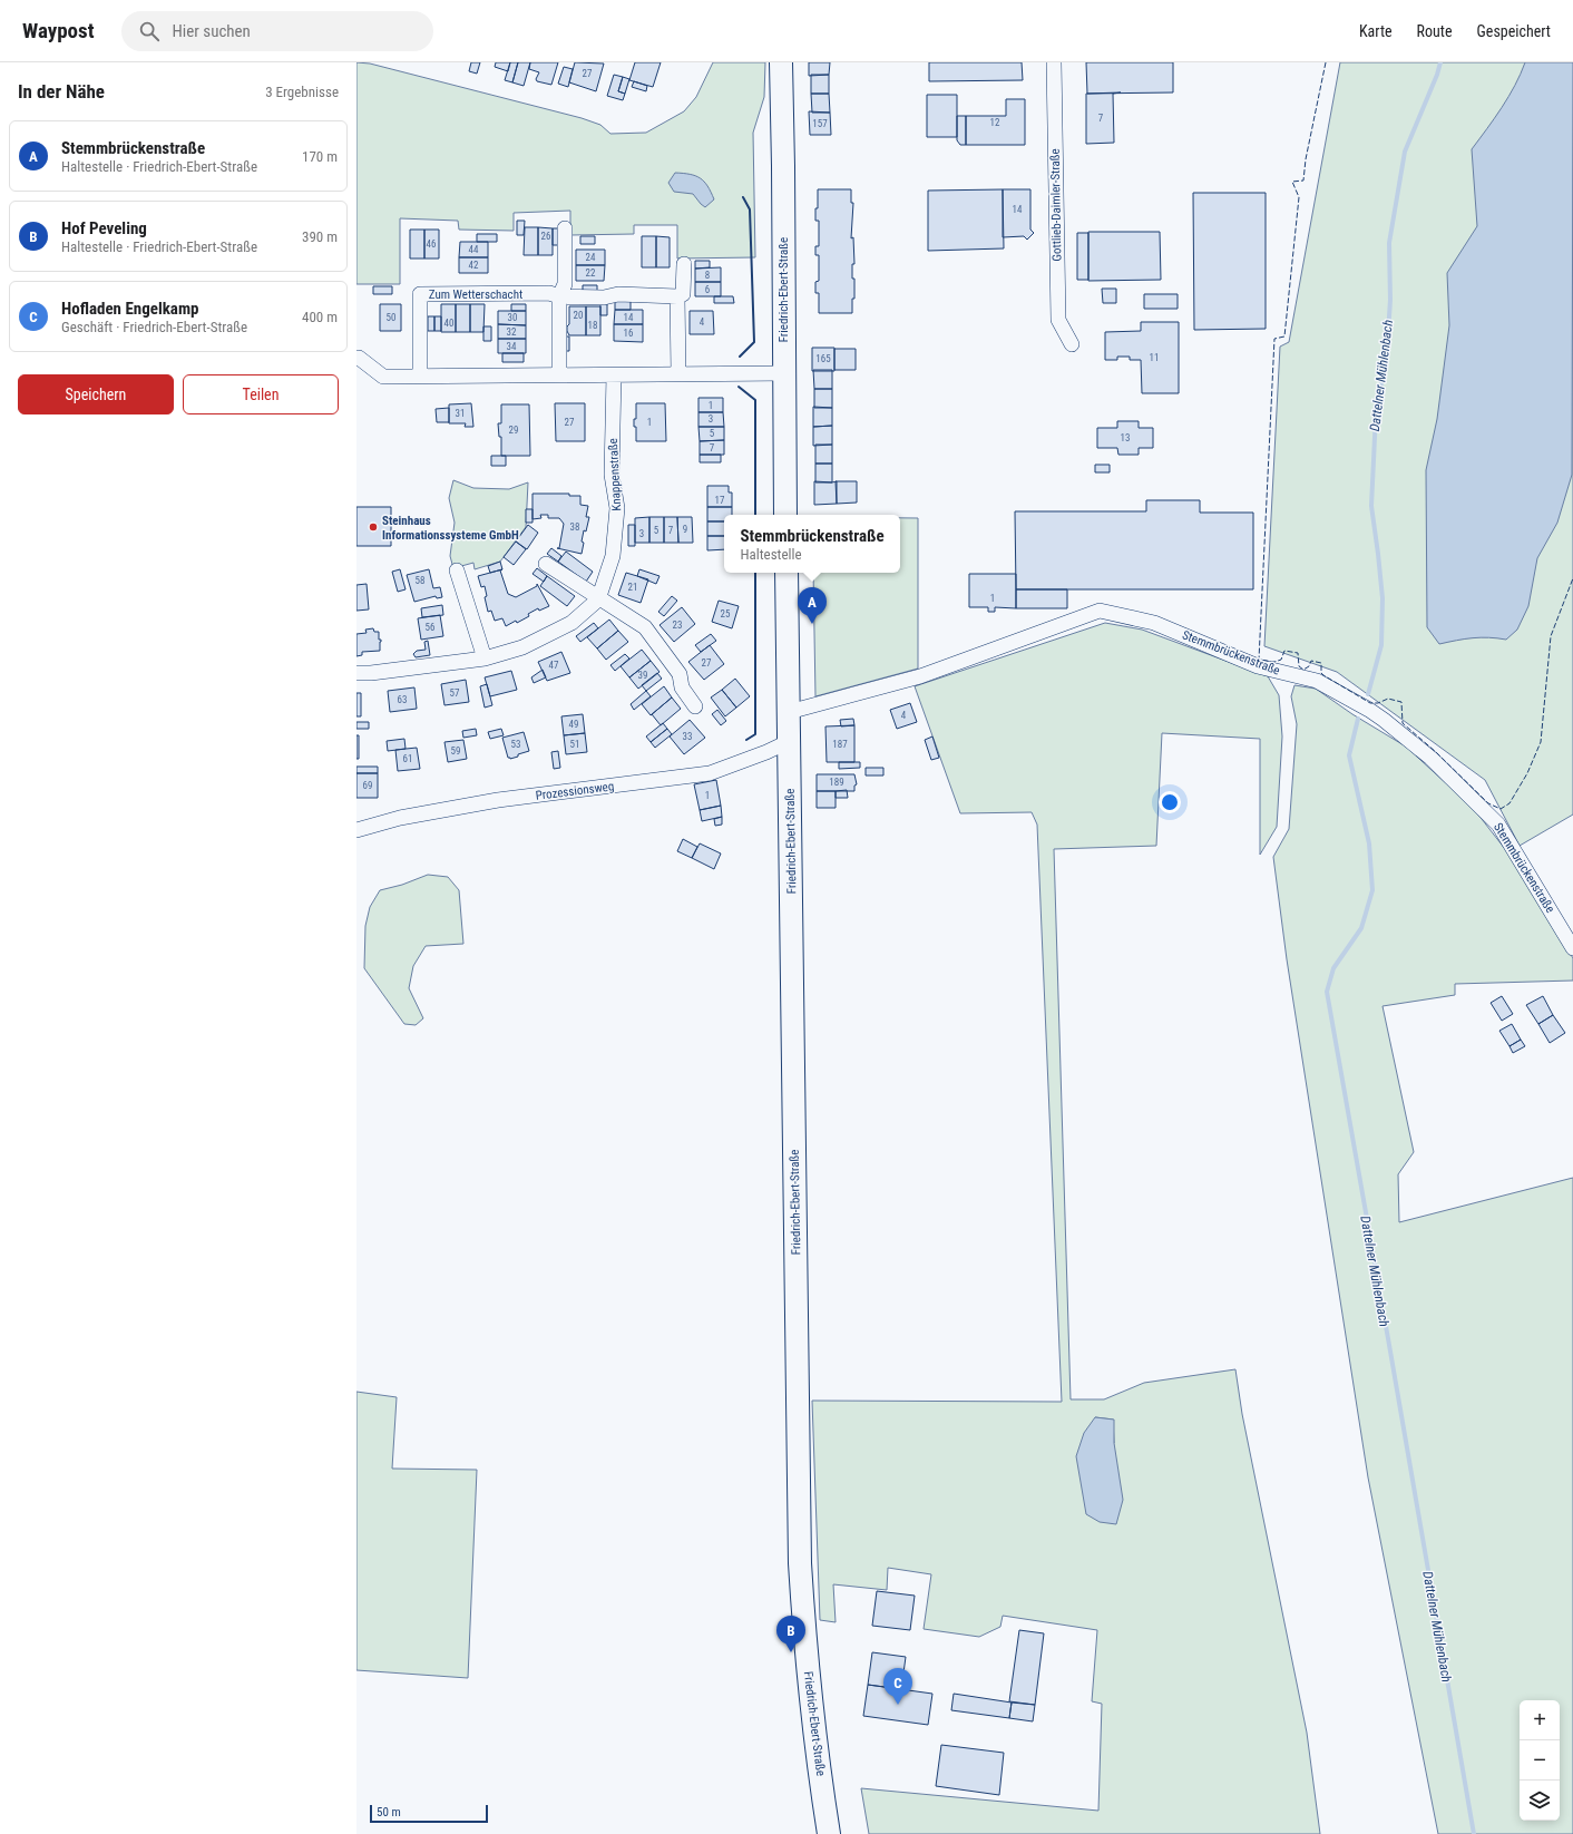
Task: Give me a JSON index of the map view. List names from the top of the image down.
{
  "streets": {
    "main road": ["Friedrich-Ebert-Straße"],
    "street": [
      "Gottlieb-Daimler-Straße",
      "Zum Wetterschacht",
      "Knappenstraße",
      "Stemmbrückenstraße",
      "Prozessionsweg"
    ]
  },
  "crossings": [
    ["Friedrich-Ebert-Straße", "Stemmbrückenstraße"],
    ["Friedrich-Ebert-Straße", "Prozessionsweg"]
  ],
  "water": ["Dattelner Mühlenbach"],
  "places": ["Steinhaus Informationssysteme GmbH"],
  "house_numbers": [
    "27",
    "7",
    "12",
    "157",
    "14",
    "26",
    "46",
    "44",
    "24",
    "42",
    "22",
    "8",
    "6",
    "20",
    "50",
    "30",
    "14",
    "4",
    "40",
    "18",
    "32",
    "16",
    "34",
    "11",
    "165",
    "1",
    "31",
    "3",
    "27",
    "1",
    "29",
    "5",
    "13",
    "7",
    "17",
    "38",
    "9",
    "5",
    "7",
    "3",
    "58",
    "21",
    "1",
    "25",
    "23",
    "56",
    "27",
    "47",
    "39",
    "57",
    "63",
    "4",
    "49",
    "33",
    "53",
    "51",
    "187",
    "59",
    "61",
    "189",
    "69",
    "1"
  ],
  "scale_bar": "50 m",
  "page": {
    "header": "Waypost",
    "search": "Hier suchen",
    "nav": ["Karte", "Route", "Gespeichert"],
    "heading": ["In der Nähe", "3 Ergebnisse"],
    "list": [
      {
        "mark": "A",
        "name": "Stemmbrückenstraße",
        "note": "Haltestelle · Friedrich-Ebert-Straße",
        "value": "170 m"
      },
      {
        "mark": "B",
        "name": "Hof Peveling",
        "note": "Haltestelle · Friedrich-Ebert-Straße",
        "value": "390 m"
      },
      {
        "mark": "C",
        "name": "Hofladen Engelkamp",
        "note": "Geschäft · Friedrich-Ebert-Straße",
        "value": "400 m"
      }
    ],
    "buttons": ["Speichern", "Teilen"],
    "popup": ["Stemmbrückenstraße", "Haltestelle"],
    "pins": ["A", "B", "C"],
    "map_buttons": ["+", "−"],
    "scale": "50 m"
  }
}
